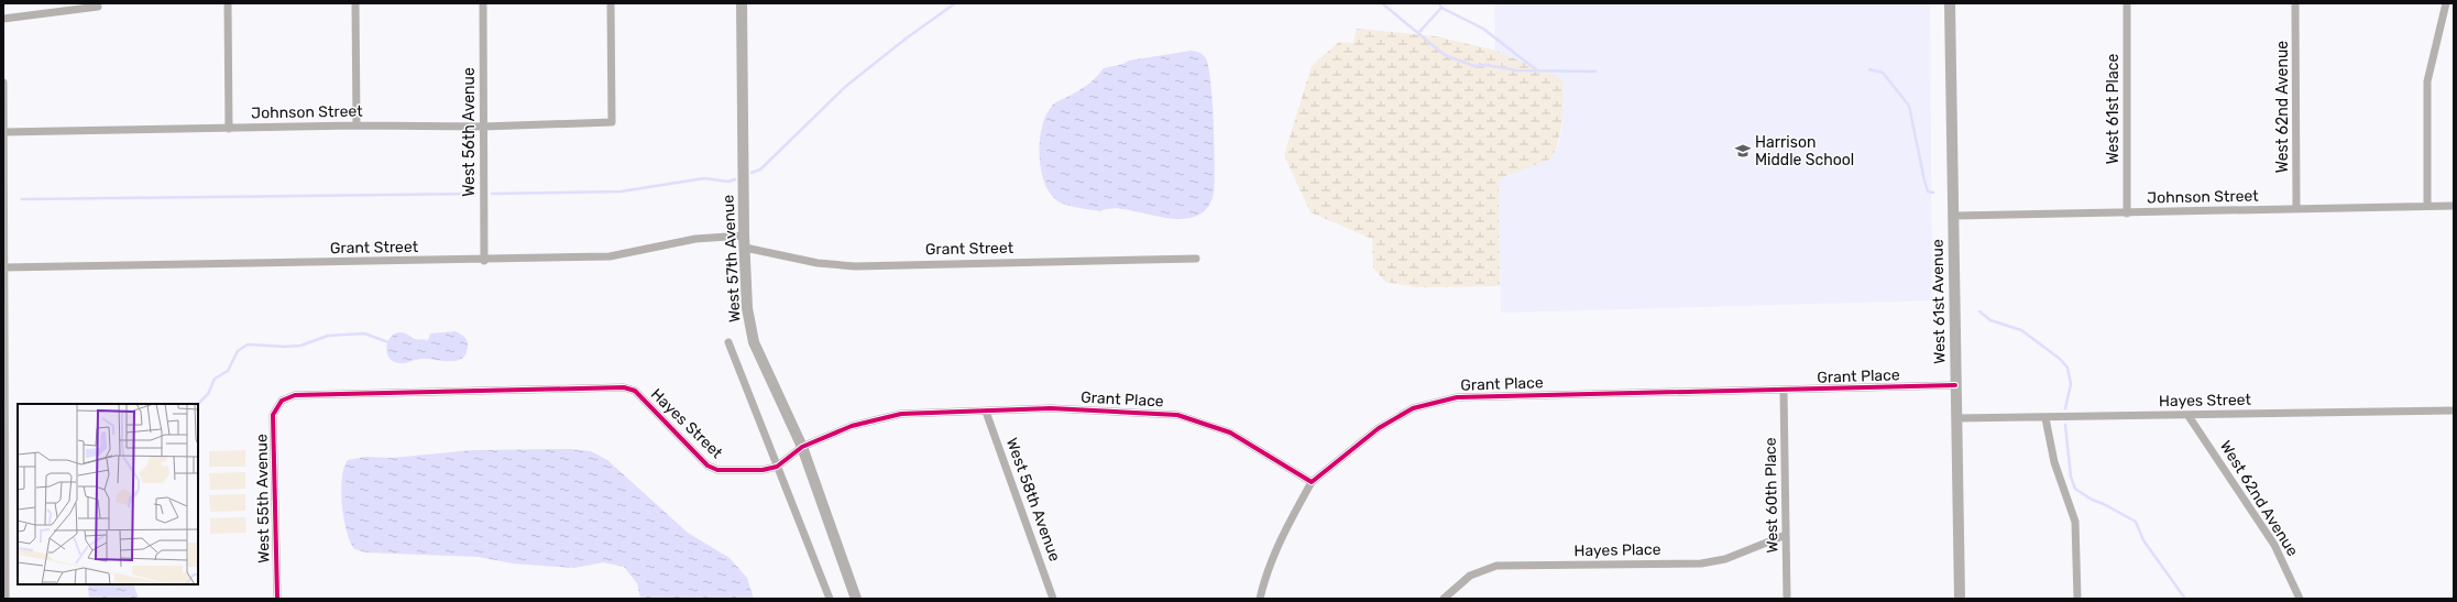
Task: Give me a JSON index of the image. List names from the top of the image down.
{
  "streets": {
    "street": [
      "West 62nd Avenue",
      "West 61st Place",
      "Johnson Street",
      "West 56th Avenue",
      "Grant Street",
      "West 57th Avenue",
      "West 61st Avenue",
      "Grant Place",
      "Hayes Street",
      "West 60th Place",
      "West 55th Avenue",
      "West 58th Avenue",
      "Hayes Place"
    ]
  },
  "crossings": [
    ["West 62nd Avenue", "Johnson Street"],
    ["West 62nd Avenue", "Hayes Street"],
    ["West 61st Place", "Johnson Street"],
    ["Johnson Street", "West 56th Avenue"],
    ["Johnson Street", "West 61st Avenue"],
    ["West 56th Avenue", "Grant Street"],
    ["Grant Street", "West 57th Avenue"],
    ["West 57th Avenue", "Hayes Street"],
    ["West 61st Avenue", "Grant Place"],
    ["West 61st Avenue", "Hayes Street"],
    ["Grant Place", "Hayes Street"],
    ["Grant Place", "West 60th Place"],
    ["Grant Place", "West 58th Avenue"],
    ["Hayes Street", "West 55th Avenue"],
    ["Hayes Street", "West 58th Avenue"],
    ["West 60th Place", "Hayes Place"]
  ],
  "places": {
    "school or university": ["Harrison Middle School"]
  }
}
